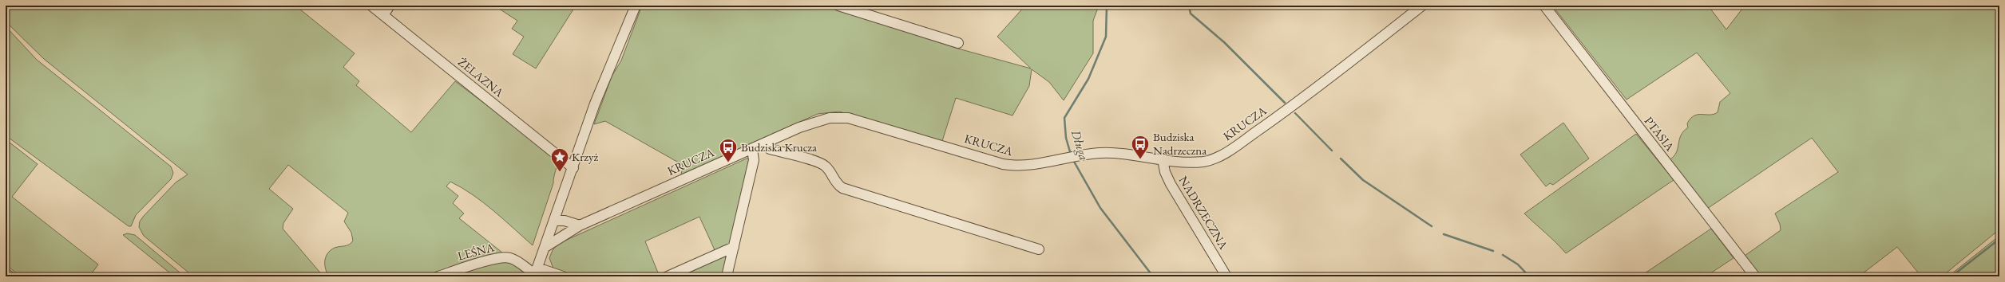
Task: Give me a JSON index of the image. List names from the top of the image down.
{
  "streets": {
    "street": [
      "ŻELAZNA",
      "KRUCZA",
      "PTASIA",
      "NADRZECZNA",
      "LEŚNA"
    ]
  },
  "crossings": [
    ["KRUCZA", "NADRZECZNA"]
  ],
  "water": ["Długa"],
  "places": {
    "bus stop": ["Budziska Nadrzeczna", "Budziska Krucza"],
    "place": ["Krzyż"]
  }
}
